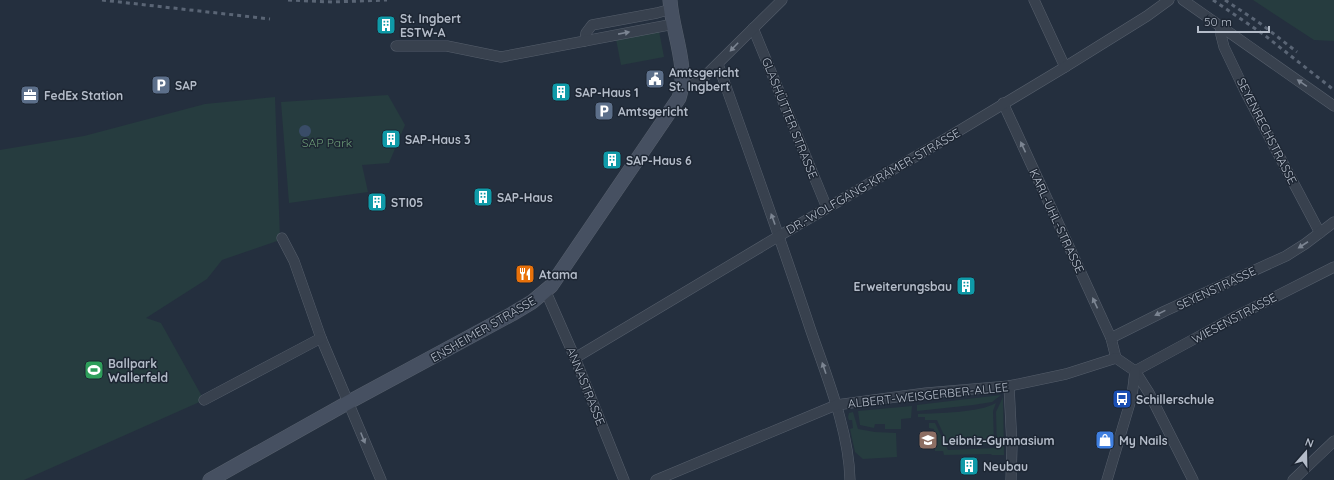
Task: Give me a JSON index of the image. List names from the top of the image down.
{
  "streets": {
    "main road": ["ENSHEIMER STRASSE"],
    "street": [
      "GLASHÜTTER STRASSE",
      "SEYENRECHSTRASSE",
      "DR.-WOLFGANG-KRÄMER-STRASSE",
      "KARL-UHL-STRASSE",
      "SEYENSTRASSE",
      "WIESENSTRASSE",
      "ANNASTRASSE",
      "ALBERT-WEISGERBER-ALLEE"
    ]
  },
  "crossings": [
    ["GLASHÜTTER STRASSE", "DR.-WOLFGANG-KRÄMER-STRASSE"],
    ["SEYENRECHSTRASSE", "SEYENSTRASSE"],
    ["DR.-WOLFGANG-KRÄMER-STRASSE", "KARL-UHL-STRASSE"],
    ["DR.-WOLFGANG-KRÄMER-STRASSE", "ANNASTRASSE"],
    ["KARL-UHL-STRASSE", "SEYENSTRASSE"],
    ["ENSHEIMER STRASSE", "ANNASTRASSE"]
  ],
  "one_way": ["KARL-UHL-STRASSE", "SEYENSTRASSE"],
  "parks": ["SAP Park"],
  "places": {
    "building": [
      "St. Ingbert ESTW-A",
      "SAP-Haus 1",
      "SAP-Haus 3",
      "SAP-Haus 6",
      "SAP-Haus",
      "STI05",
      "Erweiterungsbau",
      "Neubau"
    ],
    "public building": ["Amtsgericht St. Ingbert"],
    "parking": ["SAP", "Amtsgericht"],
    "office": ["FedEx Station"],
    "restaurant": ["Atama"],
    "sports": ["Ballpark Wallerfeld"],
    "bus stop": ["Schillerschule"],
    "school or university": ["Leibniz-Gymnasium"],
    "shop": ["My Nails"]
  },
  "scale_bar": "50 m",
  "north": "top"
}
